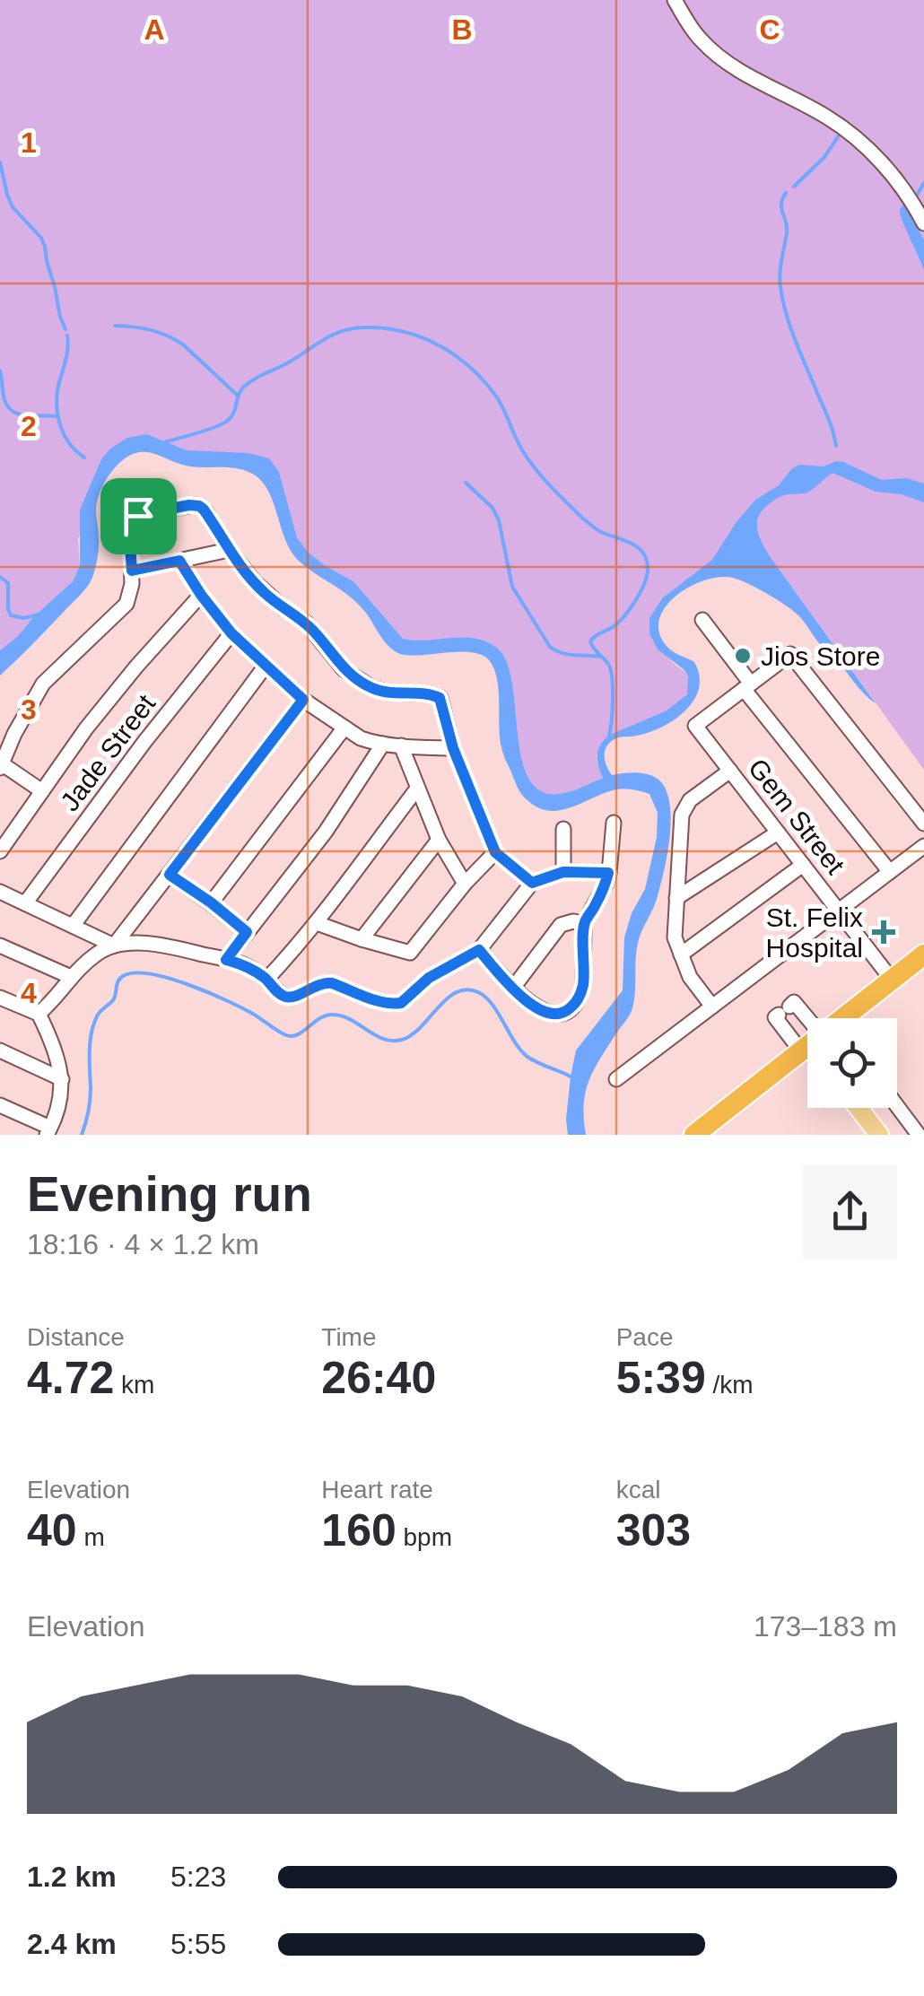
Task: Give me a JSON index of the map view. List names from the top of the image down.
{
  "streets": {
    "street": ["Jade Street", "Gem Street"]
  },
  "places": {
    "other": ["Jios Store"],
    "health": ["St. Felix Hospital"]
  },
  "page": {
    "heading": ["Evening run", "18:16 · 4 × 1.2 km"],
    "stats": [
      ["Distance", "4.72 km"],
      ["Time", "26:40"],
      ["Pace", "5:39 /km"],
      ["Elevation", "40 m"],
      ["Heart rate", "160 bpm"],
      ["kcal", "303"]
    ],
    "chart": ["Elevation", "173–183 m"],
    "list": [
      {
        "name": "1.2 km",
        "note": "5:23"
      },
      {
        "name": "2.4 km",
        "note": "5:55"
      }
    ]
  },
  "grid": {
    "columns": ["A", "B", "C"],
    "rows": [
      "1",
      "2",
      "3",
      "4"
    ]
  }
}
